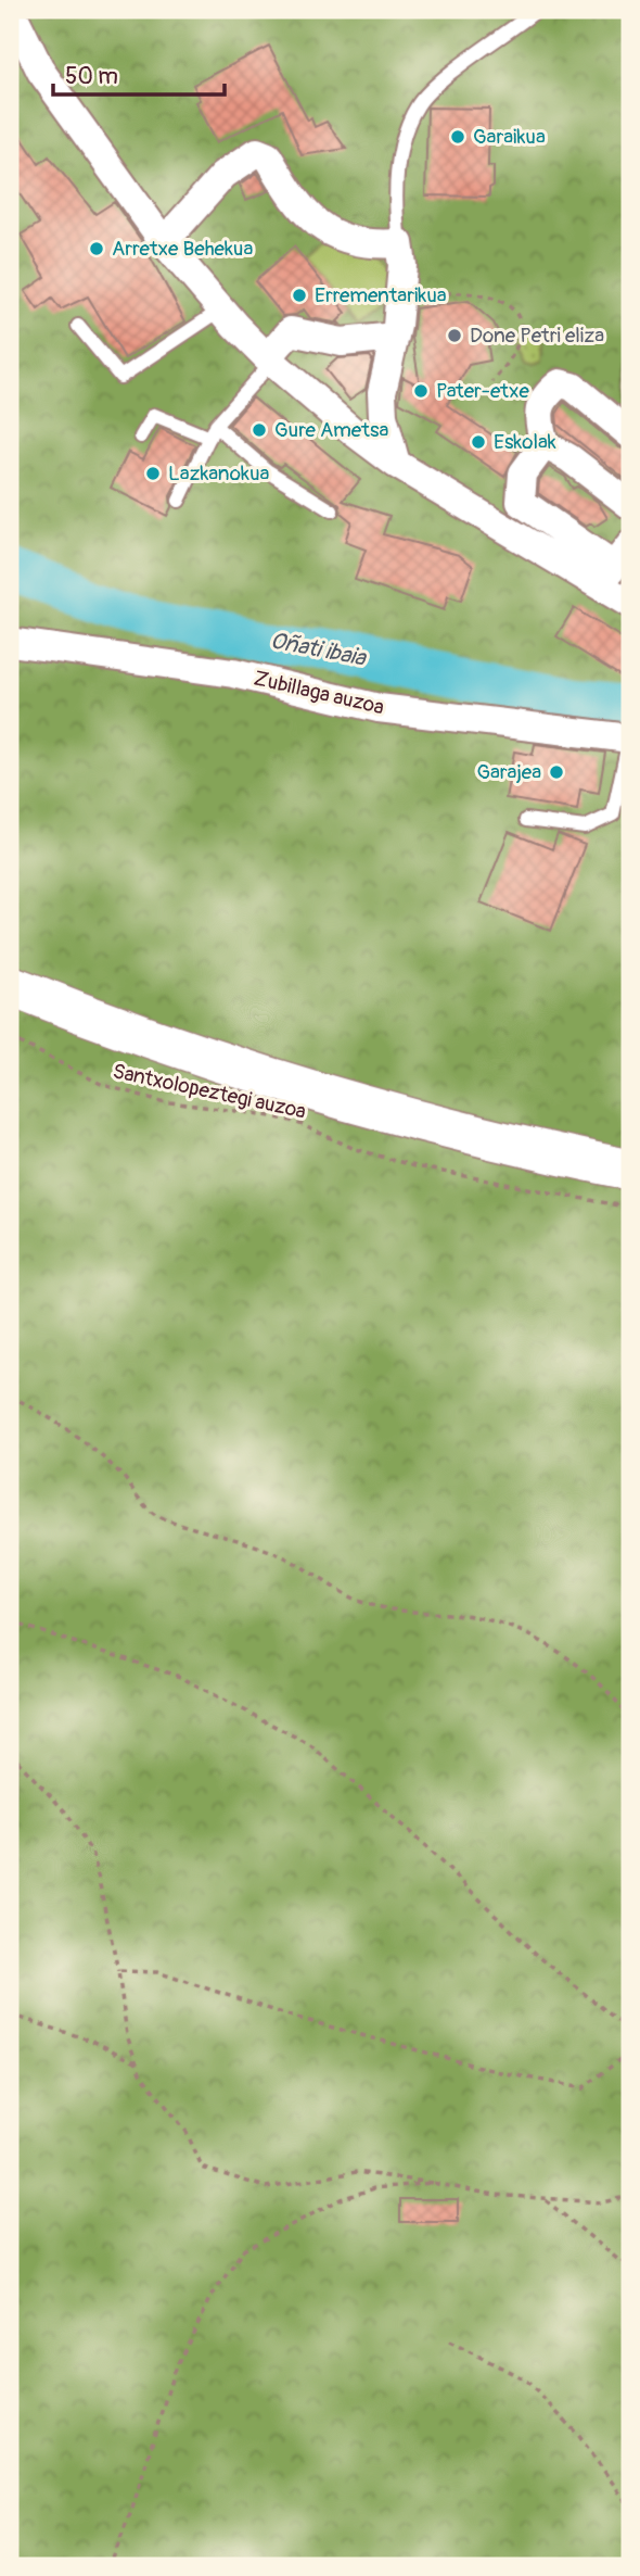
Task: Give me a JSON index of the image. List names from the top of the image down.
{
  "streets": {
    "street": ["Zubillaga auzoa"],
    "path": ["Santxolopeztegi auzoa"]
  },
  "water": ["Oñati ibaia"],
  "places": [
    "Garaikua",
    "Arretxe Behekua",
    "Errementarikua",
    "Done Petri eliza",
    "Pater-etxe",
    "Gure Ametsa",
    "Eskolak",
    "Lazkanokua",
    "Garajea"
  ],
  "scale_bar": "50 m"
}
